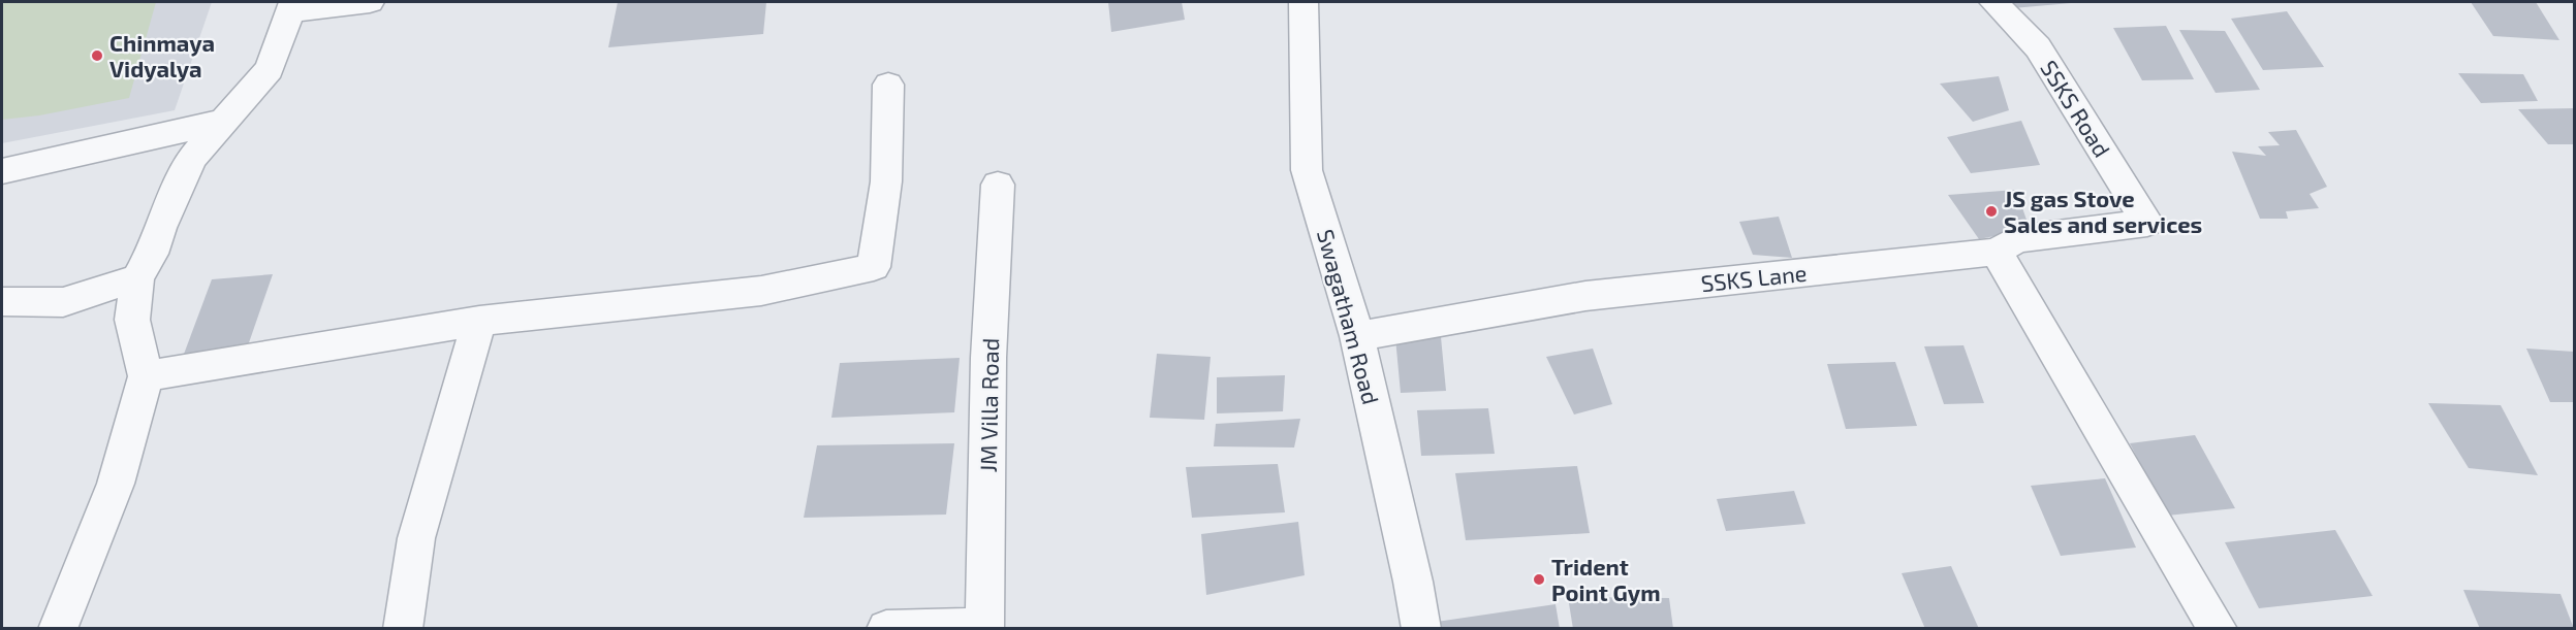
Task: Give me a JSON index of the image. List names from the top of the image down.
{
  "streets": {
    "street": [
      "SSKS Road",
      "SSKS Lane",
      "Swagatham Road",
      "JM Villa Road"
    ]
  },
  "crossings": [
    ["SSKS Road", "SSKS Lane"],
    ["SSKS Lane", "Swagatham Road"]
  ],
  "places": ["Chinmaya Vidyalya", "JS gas Stove Sales and services", "Trident Point Gym"]
}
